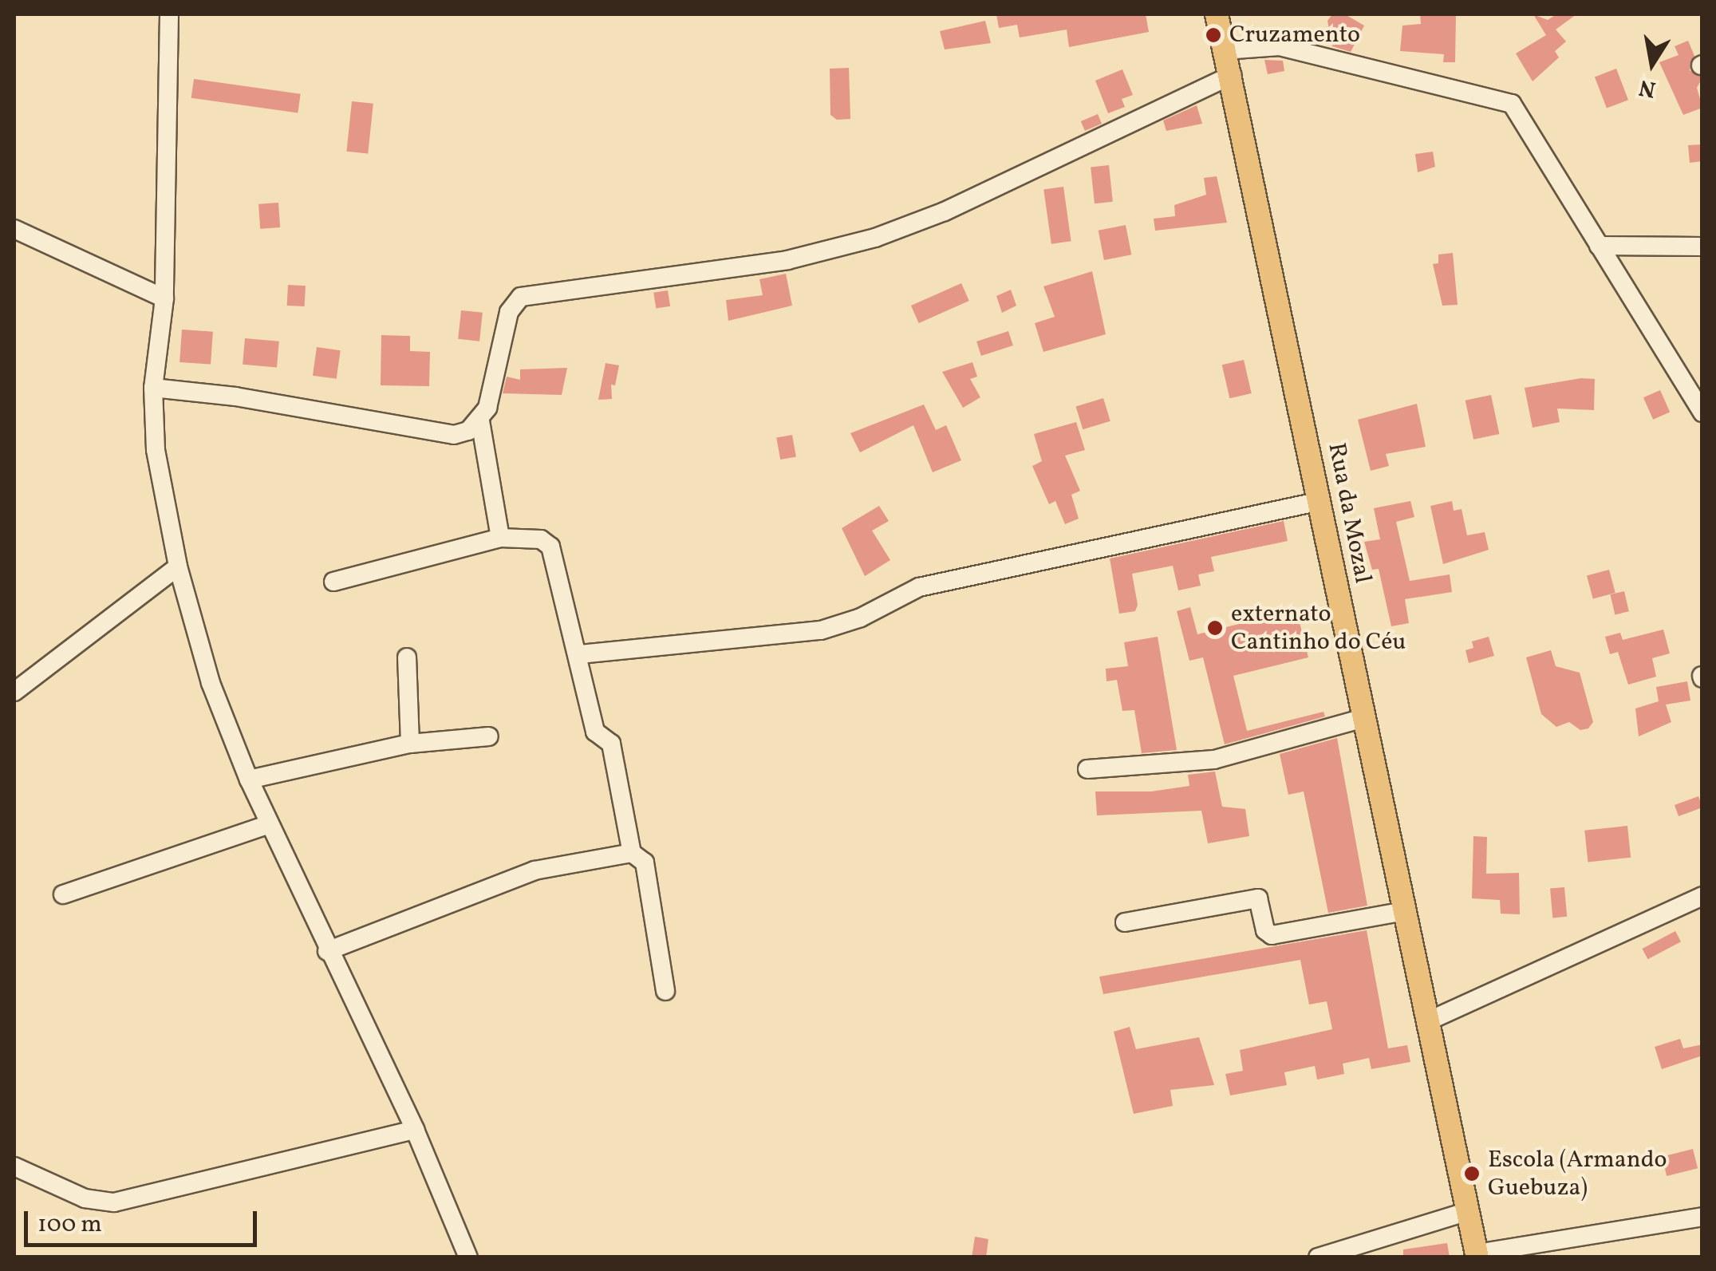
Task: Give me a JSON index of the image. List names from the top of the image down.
{
  "streets": {
    "main road": ["Rua da Mozal"]
  },
  "places": ["Cruzamento", "externato Cantinho do Céu", "Escola (Armando Guebuza)"],
  "scale_bar": "100 m",
  "north": "bottom"
}
